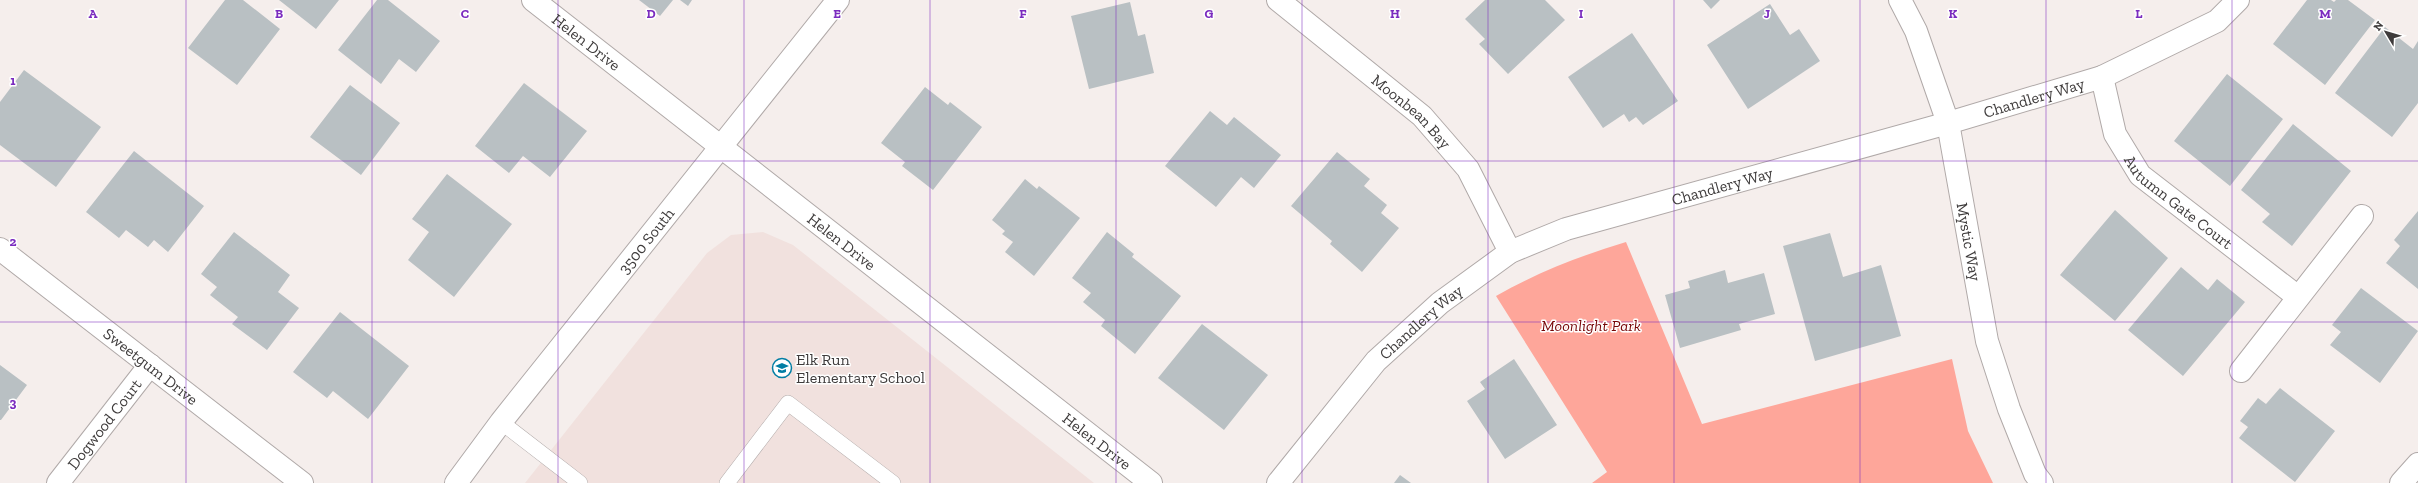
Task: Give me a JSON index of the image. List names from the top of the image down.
{
  "streets": {
    "street": [
      "Helen Drive",
      "Chandlery Way",
      "Moonbean Bay",
      "Autumn Gate Court",
      "3500 South",
      "Mystic Way",
      "Sweetgum Drive",
      "Dogwood Court"
    ]
  },
  "crossings": [
    ["Helen Drive", "3500 South"],
    ["Chandlery Way", "Moonbean Bay"],
    ["Chandlery Way", "Autumn Gate Court"],
    ["Chandlery Way", "Mystic Way"],
    ["Sweetgum Drive", "Dogwood Court"]
  ],
  "parks": ["Moonlight Park"],
  "places": {
    "school or university": ["Elk Run Elementary School"]
  },
  "north": "top left",
  "grid": {
    "columns": [
      "A",
      "B",
      "C",
      "D",
      "E",
      "F",
      "G",
      "H",
      "I",
      "J",
      "K",
      "L",
      "M"
    ],
    "rows": ["1", "2", "3"]
  }
}
